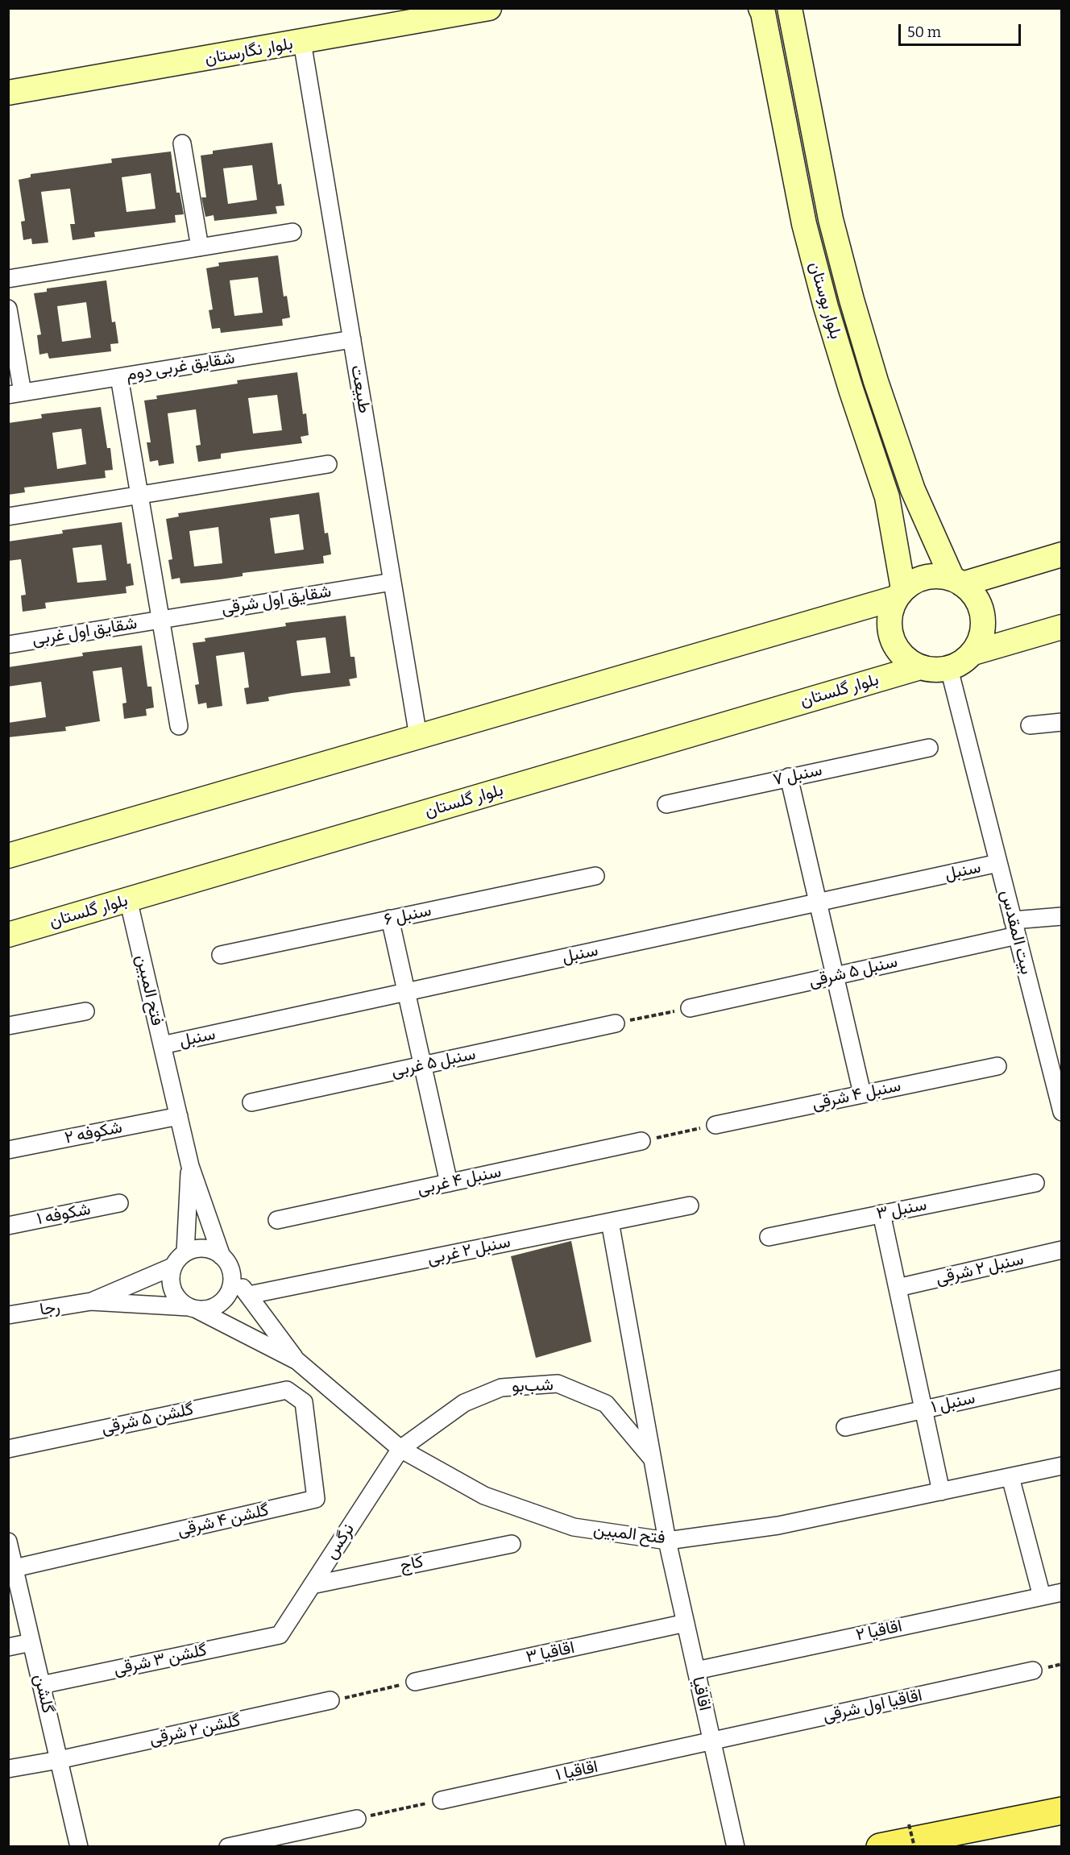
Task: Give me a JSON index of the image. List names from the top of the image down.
{
  "streets": {
    "main road": ["بلوار نگارستان", "بلوار بوستان", "بلوار گلستان"],
    "street": [
      "شقایق غربی دوم",
      "طبیعت",
      "شقایق اول شرقی",
      "شقایق اول غربی",
      "سنبل ۷",
      "سنبل",
      "سنبل ۶",
      "بیت المقدس",
      "سنبل ۵ شرقی",
      "فتح المبین",
      "سنبل ۵ غربی",
      "سنبل ۴ شرقی",
      "شکوفه ۲",
      "سنبل ۴ غربی",
      "سنبل ۳",
      "شکوفه ۱",
      "سنبل ۲ غربی",
      "سنبل ۲ شرقی",
      "رجا",
      "شب‌بو",
      "سنبل ۱",
      "گلشن ۵ شرقی",
      "گلشن ۴ شرقی",
      "نرگس",
      "کاج",
      "اقاقیا ۲",
      "اقاقیا ۳",
      "گلشن ۳ شرقی",
      "گلشن",
      "اقاقیا",
      "اقاقیا اول شرقی",
      "گلشن ۲ شرقی",
      "اقاقیا ۱"
    ]
  },
  "crossings": [
    ["بلوار نگارستان", "طبیعت"],
    ["بلوار بوستان", "بلوار گلستان"],
    ["بلوار بوستان", "بیت المقدس"],
    ["شقایق غربی دوم", "طبیعت"],
    ["طبیعت", "شقایق اول شرقی"],
    ["شقایق اول شرقی", "شقایق اول غربی"],
    ["بلوار گلستان", "بیت المقدس"],
    ["بلوار گلستان", "فتح المبین"],
    ["سنبل", "بیت المقدس"],
    ["سنبل", "فتح المبین"],
    ["بیت المقدس", "سنبل ۵ شرقی"],
    ["فتح المبین", "شکوفه ۲"],
    ["فتح المبین", "شب‌بو"],
    ["فتح المبین", "نرگس"],
    ["فتح المبین", "اقاقیا"],
    ["سنبل ۲ غربی", "اقاقیا"],
    ["شب‌بو", "نرگس"],
    ["شب‌بو", "اقاقیا"],
    ["گلشن ۵ شرقی", "گلشن ۴ شرقی"],
    ["گلشن ۴ شرقی", "گلشن"],
    ["نرگس", "کاج"],
    ["نرگس", "گلشن ۳ شرقی"],
    ["اقاقیا ۲", "اقاقیا"],
    ["اقاقیا ۳", "اقاقیا"],
    ["گلشن ۳ شرقی", "گلشن"],
    ["گلشن", "گلشن ۲ شرقی"],
    ["اقاقیا", "اقاقیا اول شرقی"],
    ["اقاقیا", "اقاقیا ۱"],
    ["اقاقیا اول شرقی", "اقاقیا ۱"]
  ],
  "scale_bar": "50 m"
}
